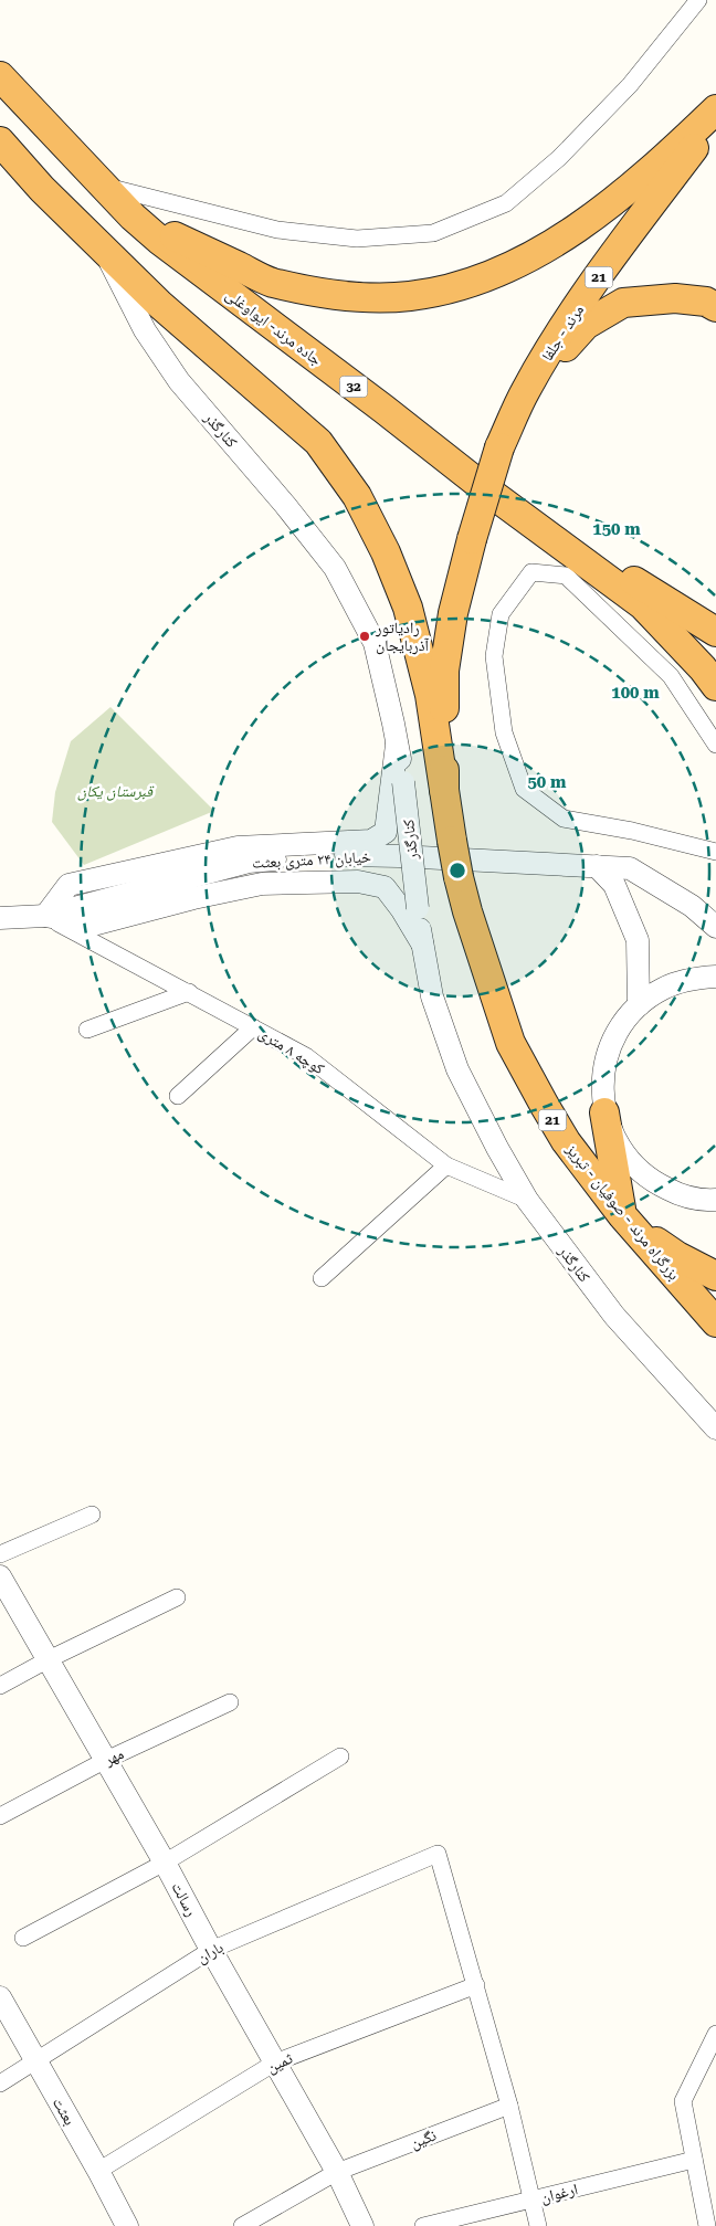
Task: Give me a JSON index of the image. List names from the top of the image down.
{
  "streets": {
    "highway": [
      "21",
      "جاده مرند- ایواوغلی",
      "مرند - جلفا",
      "32",
      "بزرگراه مرند - صوفیان - تبریز"
    ],
    "street": [
      "کنارگذر",
      "خیابان ۲۴ متری بعثت",
      "کوچه ۸ متری",
      "مهر",
      "رسالت",
      "باران",
      "ثمین",
      "بعثت",
      "نگین",
      "ارغوان"
    ]
  },
  "crossings": [
    ["مرند - جلفا", "بزرگراه مرند - صوفیان - تبریز"],
    ["کنارگذر", "کوچه ۸ متری"],
    ["خیابان ۲۴ متری بعثت", "کوچه ۸ متری"],
    ["مهر", "رسالت"],
    ["رسالت", "باران"],
    ["رسالت", "ثمین"],
    ["رسالت", "نگین"],
    ["باران", "ثمین"],
    ["باران", "بعثت"],
    ["ثمین", "بعثت"]
  ],
  "parks": ["قبرستان یکان"],
  "places": ["رادیاتور آذربایجان"],
  "rings": ["150 m", "100 m", "50 m"]
}
